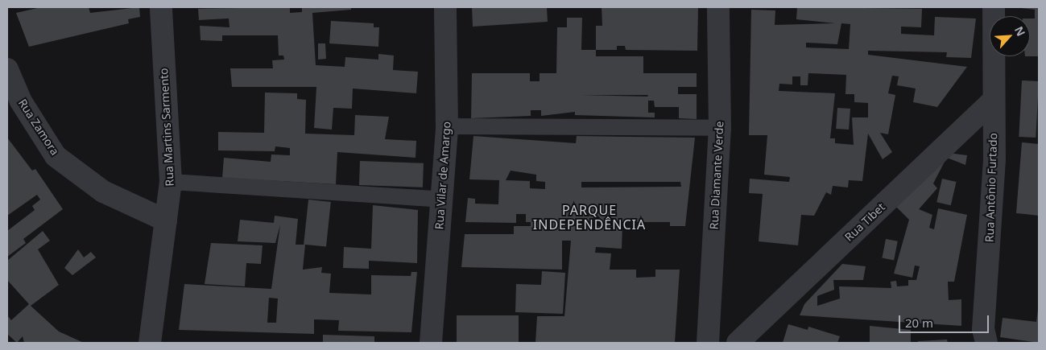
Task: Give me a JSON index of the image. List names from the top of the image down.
{
  "streets": {
    "street": [
      "Rua Zamora",
      "Rua Martins Sarmento",
      "Rua Vilar de Amargo",
      "Rua Diamante Verde",
      "Rua Antônio Furtado",
      "Rua Tibet"
    ]
  },
  "crossings": [
    ["Rua Zamora", "Rua Martins Sarmento"],
    ["Rua Antônio Furtado", "Rua Tibet"]
  ],
  "districts": ["PARQUE INDEPENDÊNCIA"],
  "scale_bar": "20 m",
  "north": "top right"
}
